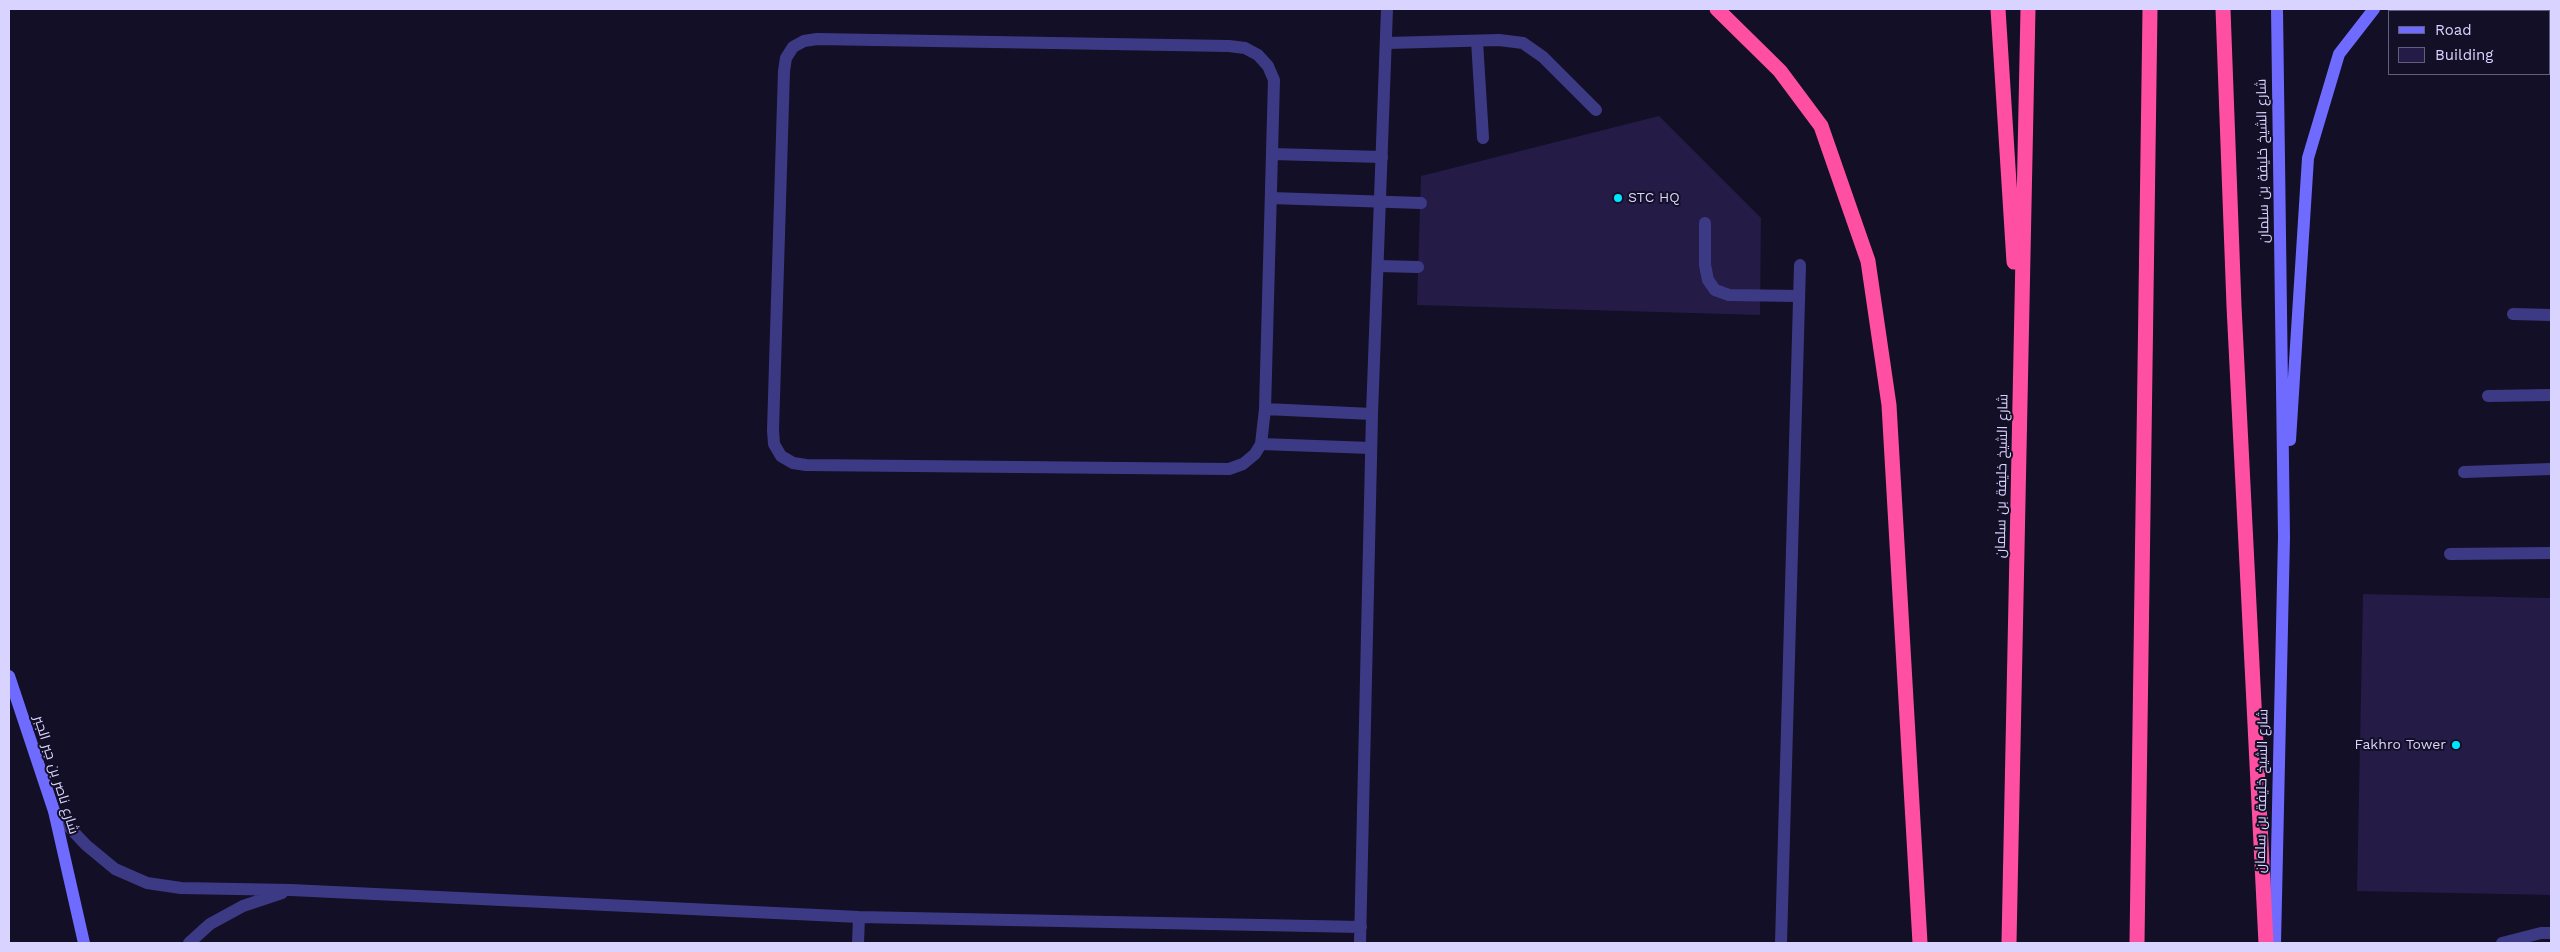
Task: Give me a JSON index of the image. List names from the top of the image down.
{
  "streets": {
    "highway": ["شارع الشيخ خليفة بن سلمان"],
    "main road": ["شارع ناصر بن جبر الجبر"]
  },
  "places": ["STC HQ", "Fakhro Tower"],
  "legend": ["Road", "Building"]
}
